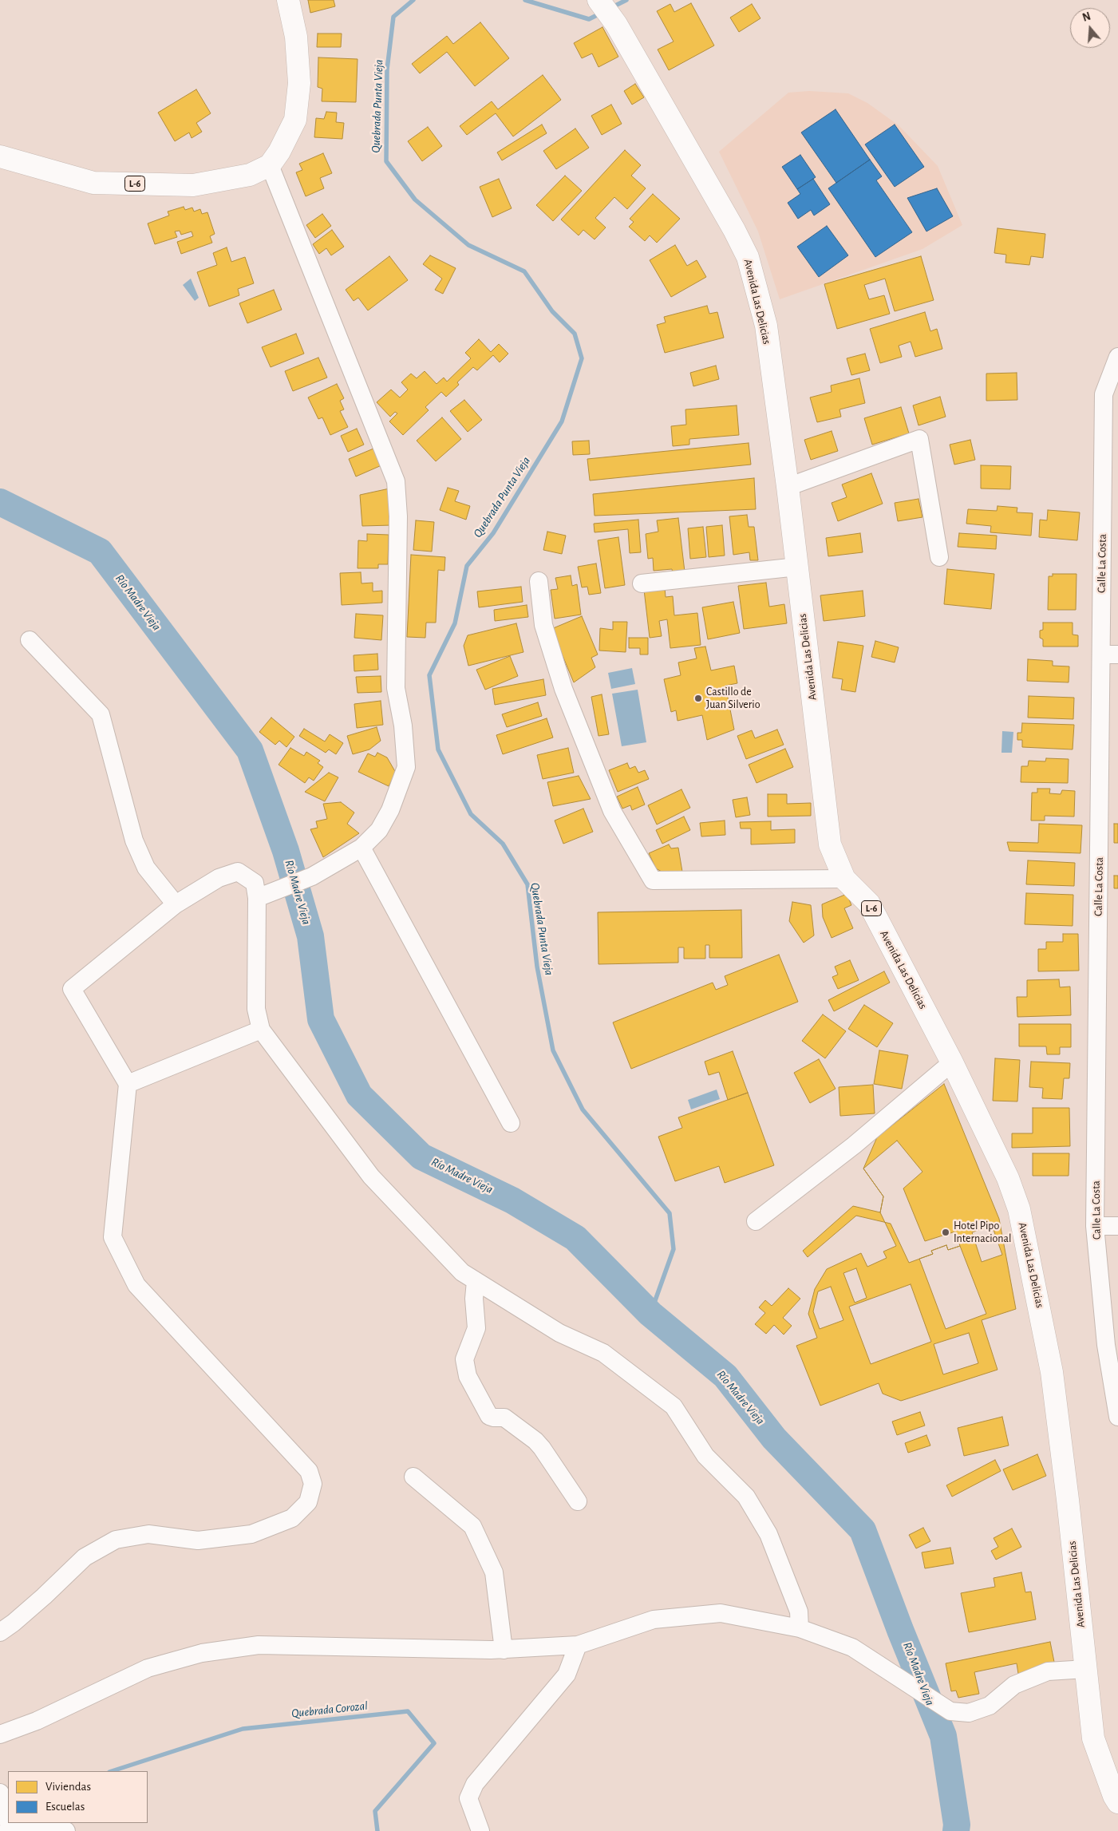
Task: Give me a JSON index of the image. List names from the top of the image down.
{
  "streets": {
    "main road": ["L-6", "Avenida Las Delicias"],
    "street": ["Calle La Costa"]
  },
  "water": ["Quebrada Punta Vieja", "Río Madre Vieja", "Quebrada Corozal"],
  "places": ["Castillo de Juan Silverio", "Hotel Pipo Internacional"],
  "legend": ["Viviendas", "Escuelas"],
  "north": "top"
}
